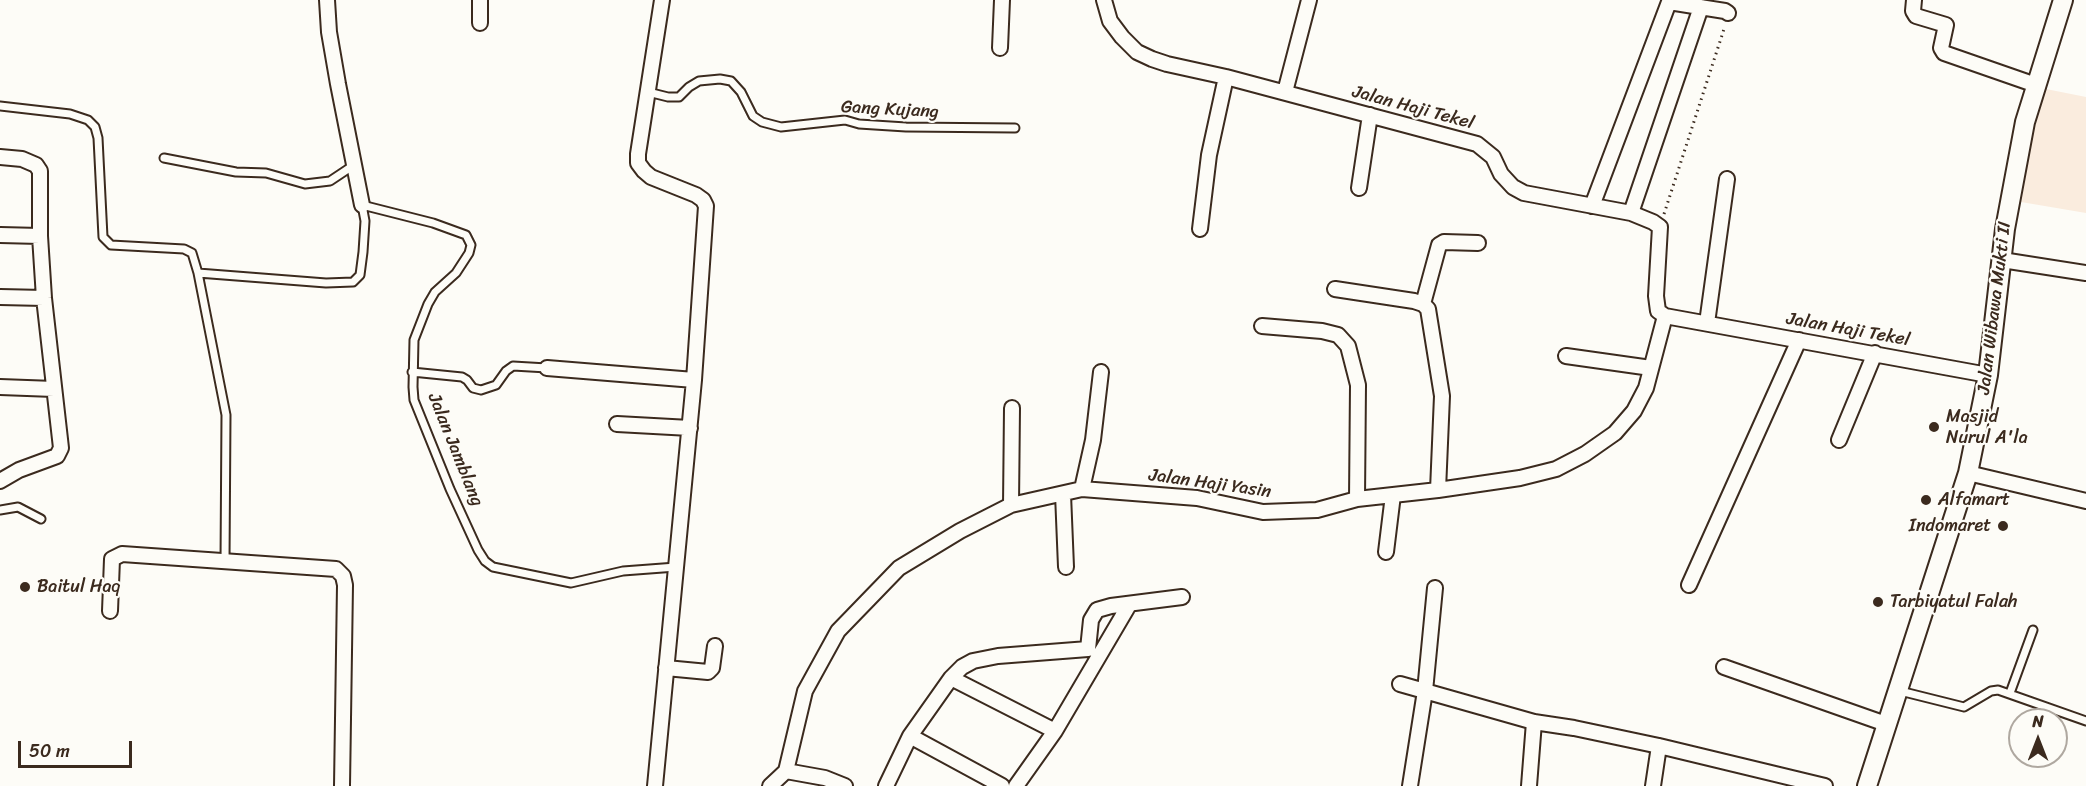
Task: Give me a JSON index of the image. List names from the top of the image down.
{
  "streets": {
    "main road": ["Jalan Wibawa Mukti II"],
    "street": ["Jalan Haji Tekel", "Jalan Haji Yasin"],
    "lane": ["Gang Kujang", "Jalan Jamblang"]
  },
  "crossings": [
    ["Jalan Haji Tekel", "Jalan Wibawa Mukti II"],
    ["Jalan Haji Tekel", "Jalan Haji Yasin"]
  ],
  "places": [
    "Masjid Nurul A'la",
    "Alfamart",
    "Indomaret",
    "Baitul Haq",
    "Tarbiyatul Falah"
  ],
  "scale_bar": "50 m",
  "north": "top"
}
